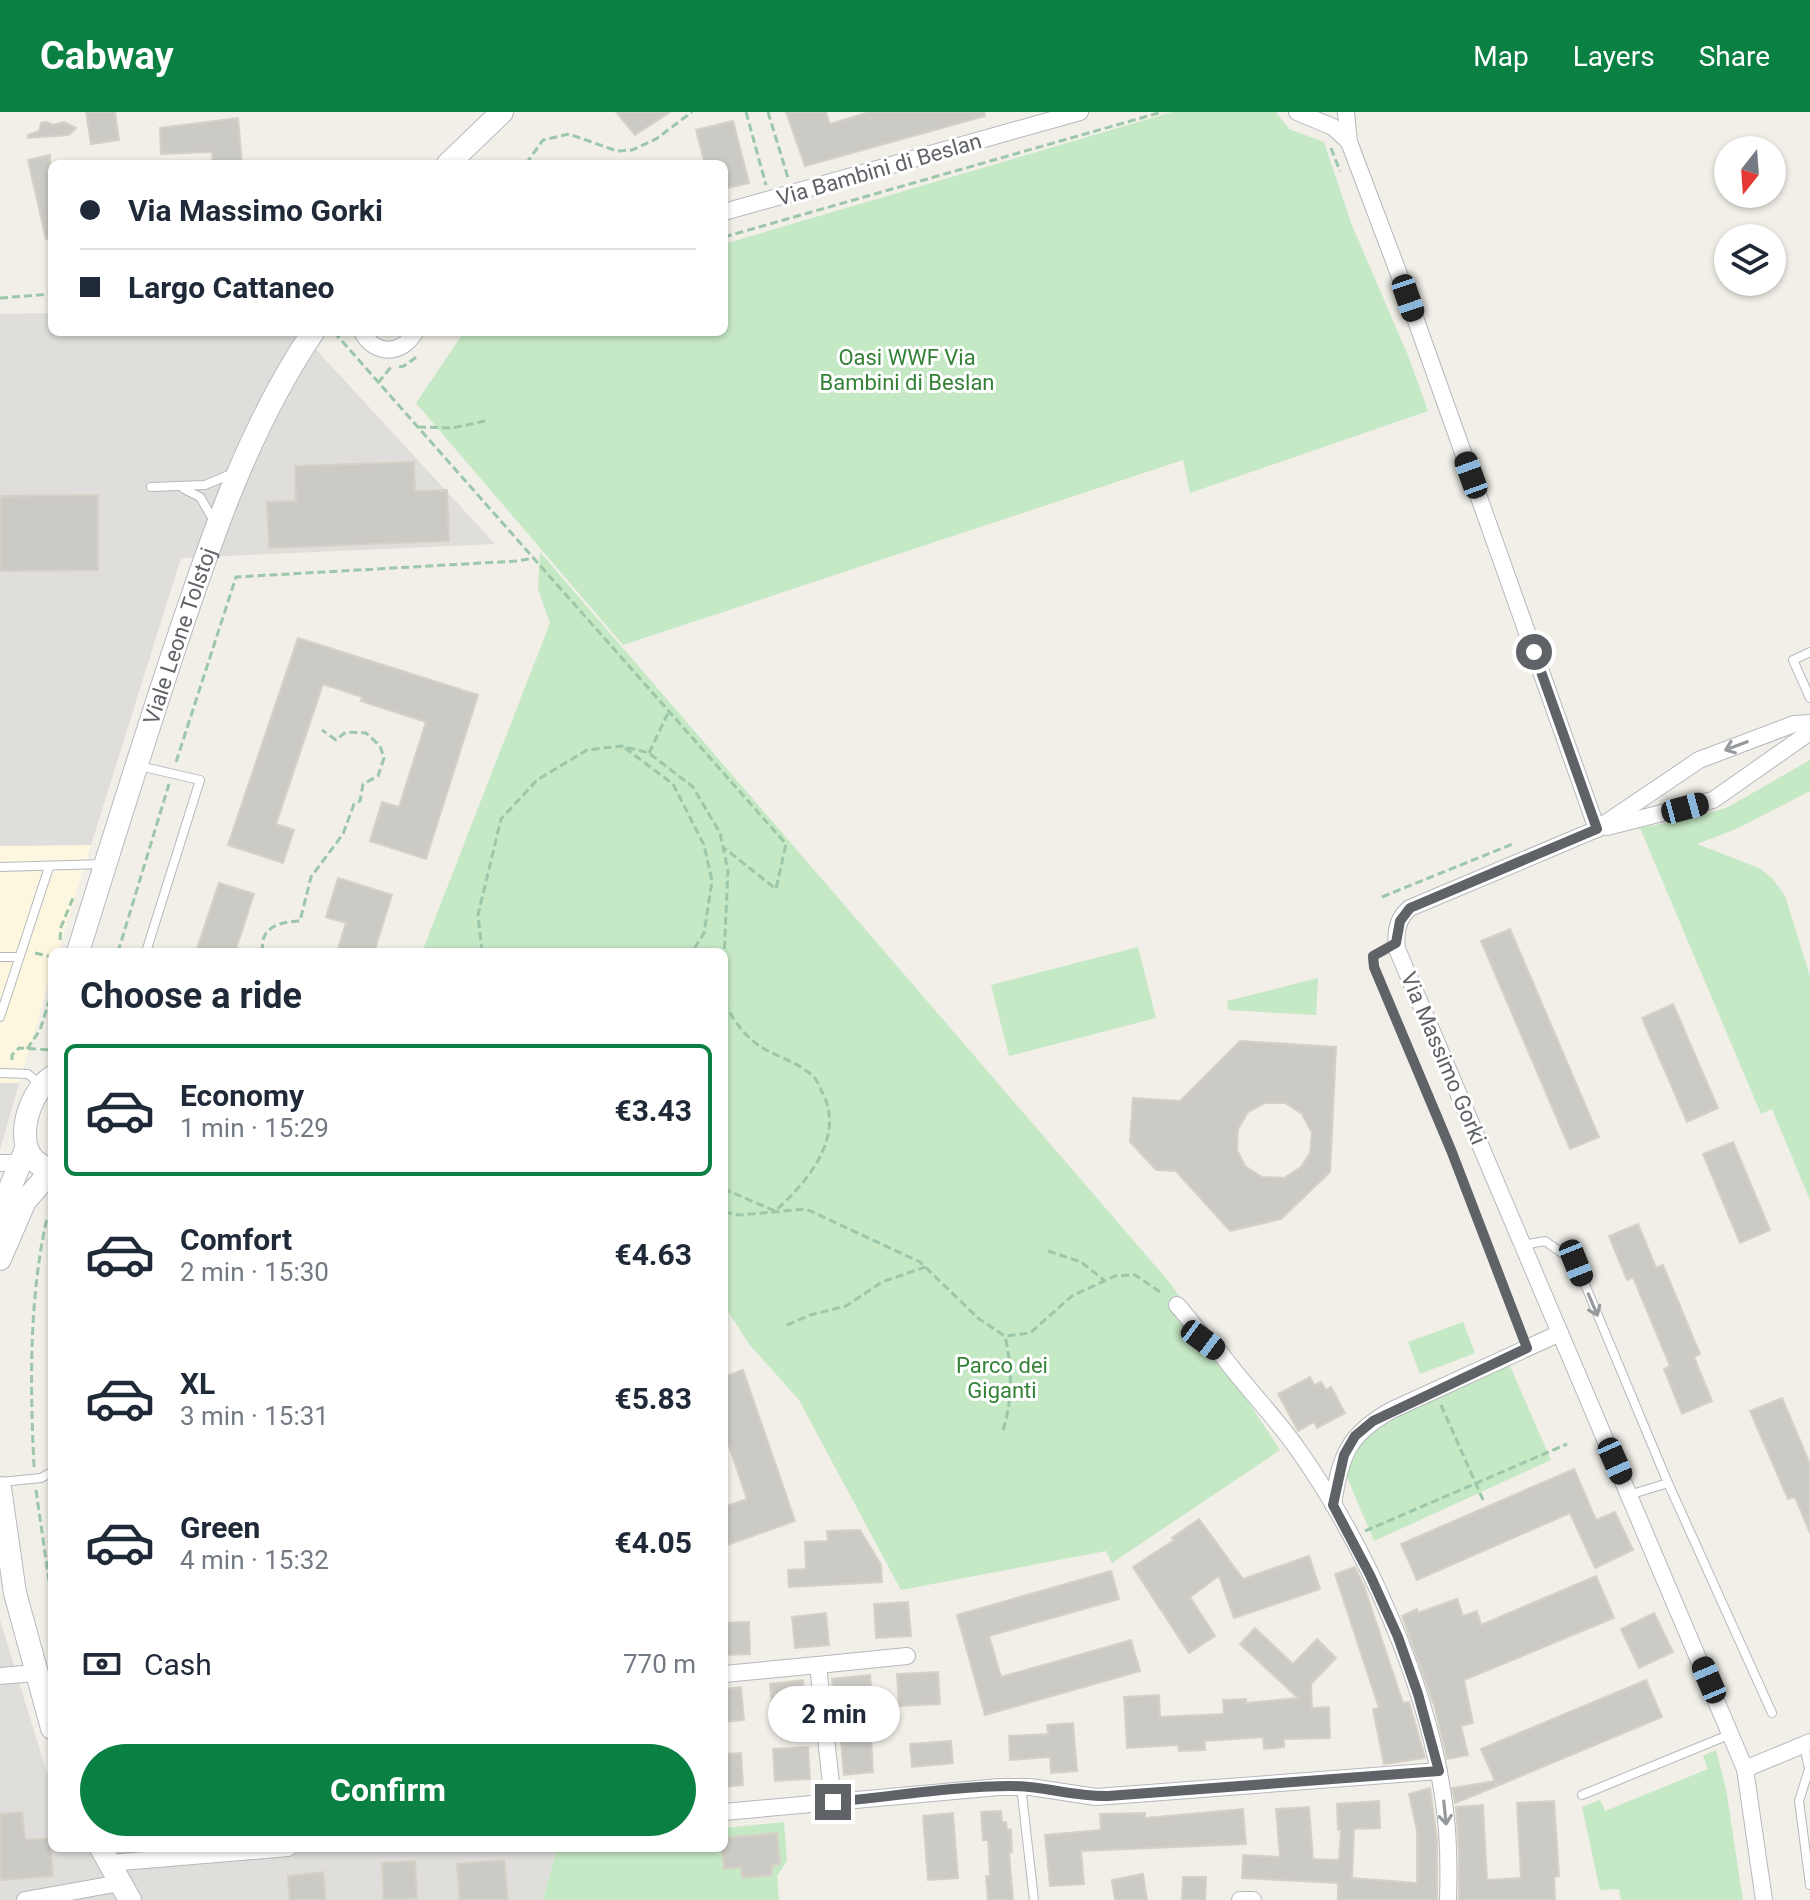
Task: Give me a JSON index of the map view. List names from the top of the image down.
{
  "streets": {
    "street": ["Via Bambini di Beslan", "Viale Leone Tolstoj", "Via Massimo Gorki"]
  },
  "parks": ["Oasi WWF Via Bambini di Beslan", "Parco dei Giganti"],
  "north": "bottom",
  "page": {
    "header": "Cabway",
    "nav": ["Map", "Layers", "Share"],
    "banner": ["Via Massimo Gorki", "Largo Cattaneo"],
    "heading": "Choose a ride",
    "list": [
      {
        "name": "Economy",
        "note": "1 min · 15:29",
        "value": "€3.43"
      },
      {
        "name": "Comfort",
        "note": "2 min · 15:30",
        "value": "€4.63"
      },
      {
        "name": "XL",
        "note": "3 min · 15:31",
        "value": "€5.83"
      },
      {
        "name": "Green",
        "note": "4 min · 15:32",
        "value": "€4.05"
      }
    ],
    "pay": ["Cash", "770 m"],
    "bubble": "2 min",
    "buttons": "Confirm"
  }
}
